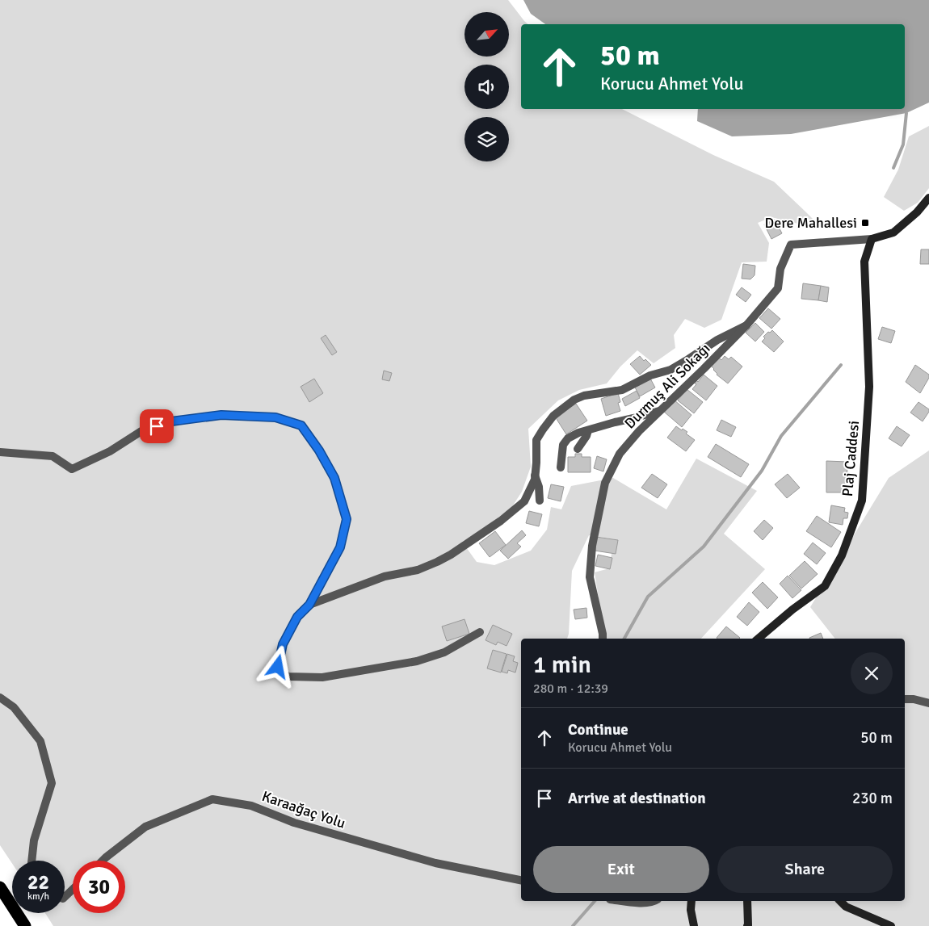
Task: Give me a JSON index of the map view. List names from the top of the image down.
{
  "streets": {
    "street": ["Durmuş Ali Sokağı", "Plaj Caddesi", "Karaağaç Yolu"]
  },
  "crossings": [
    ["Durmuş Ali Sokağı", "Plaj Caddesi"]
  ],
  "places": {
    "transit": ["Dere Mahallesi"]
  },
  "north": "top right",
  "page": {
    "turn": ["50 m", "Korucu Ahmet Yolu"],
    "heading": ["1 min", "280 m · 12:39"],
    "list": [
      {
        "name": "Continue",
        "note": "Korucu Ahmet Yolu",
        "value": "50 m"
      },
      {
        "name": "Arrive at destination",
        "value": "230 m"
      }
    ],
    "buttons": ["Exit", "Share"],
    "speed": "22 km/h",
    "limit": "30"
  }
}
